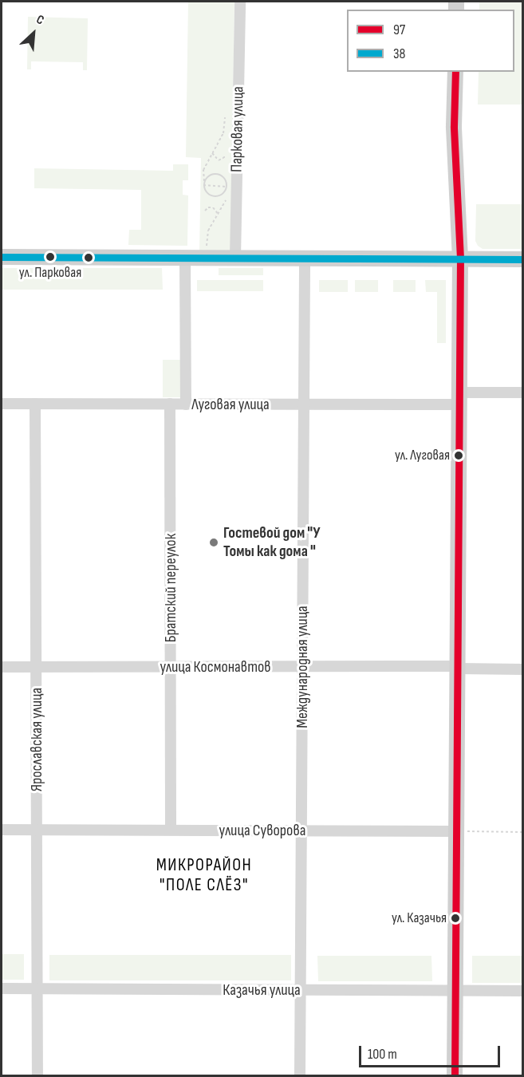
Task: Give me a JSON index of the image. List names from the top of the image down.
{
  "streets": {
    "street": [
      "Парковая улица",
      "Луговая улица",
      "Братский переулок",
      "улица Космонавтов",
      "Международная улица",
      "Ярославская улица",
      "улица Суворова",
      "Казачья улица"
    ]
  },
  "crossings": [
    ["Луговая улица", "Братский переулок"],
    ["Луговая улица", "Международная улица"],
    ["Луговая улица", "Ярославская улица"],
    ["Братский переулок", "улица Космонавтов"],
    ["Братский переулок", "улица Суворова"],
    ["улица Космонавтов", "Международная улица"],
    ["улица Космонавтов", "Ярославская улица"],
    ["Международная улица", "улица Суворова"],
    ["Международная улица", "Казачья улица"],
    ["Ярославская улица", "улица Суворова"],
    ["Ярославская улица", "Казачья улица"]
  ],
  "districts": ["МИКРОРАЙОН \"ПОЛЕ СЛЁЗ\""],
  "places": [
    "ул. Парковая",
    "ул. Луговая",
    "Гостевой дом \"У Томы как дома \"",
    "ул. Казачья"
  ],
  "lines": ["transit line 97", "transit line 38"],
  "legend": ["97", "38"],
  "scale_bar": "100 m",
  "north": "top right"
}
